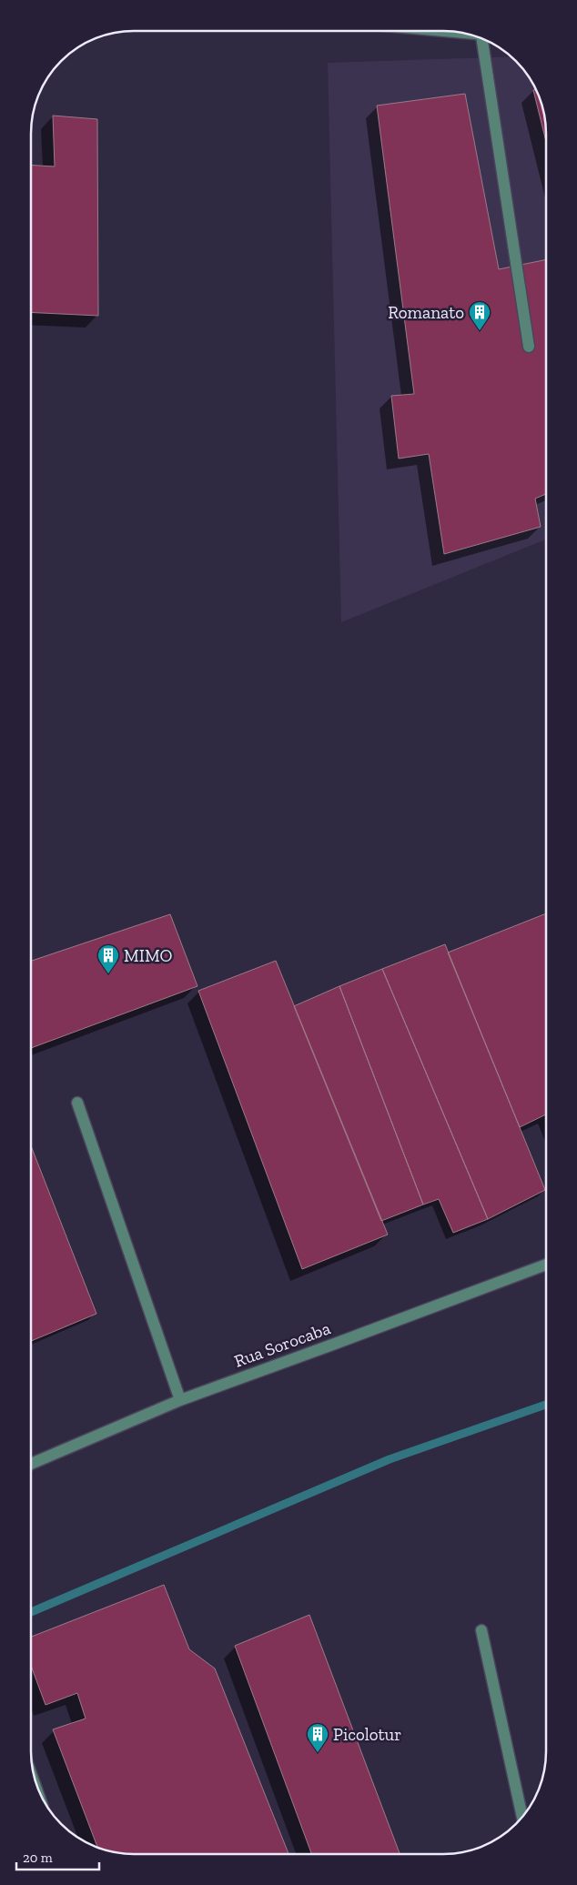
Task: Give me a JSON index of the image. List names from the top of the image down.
{
  "streets": {
    "street": ["Rua Sorocaba"]
  },
  "places": {
    "building": ["Romanato", "MIMO", "Picolotur"]
  },
  "scale_bar": "20 m"
}
